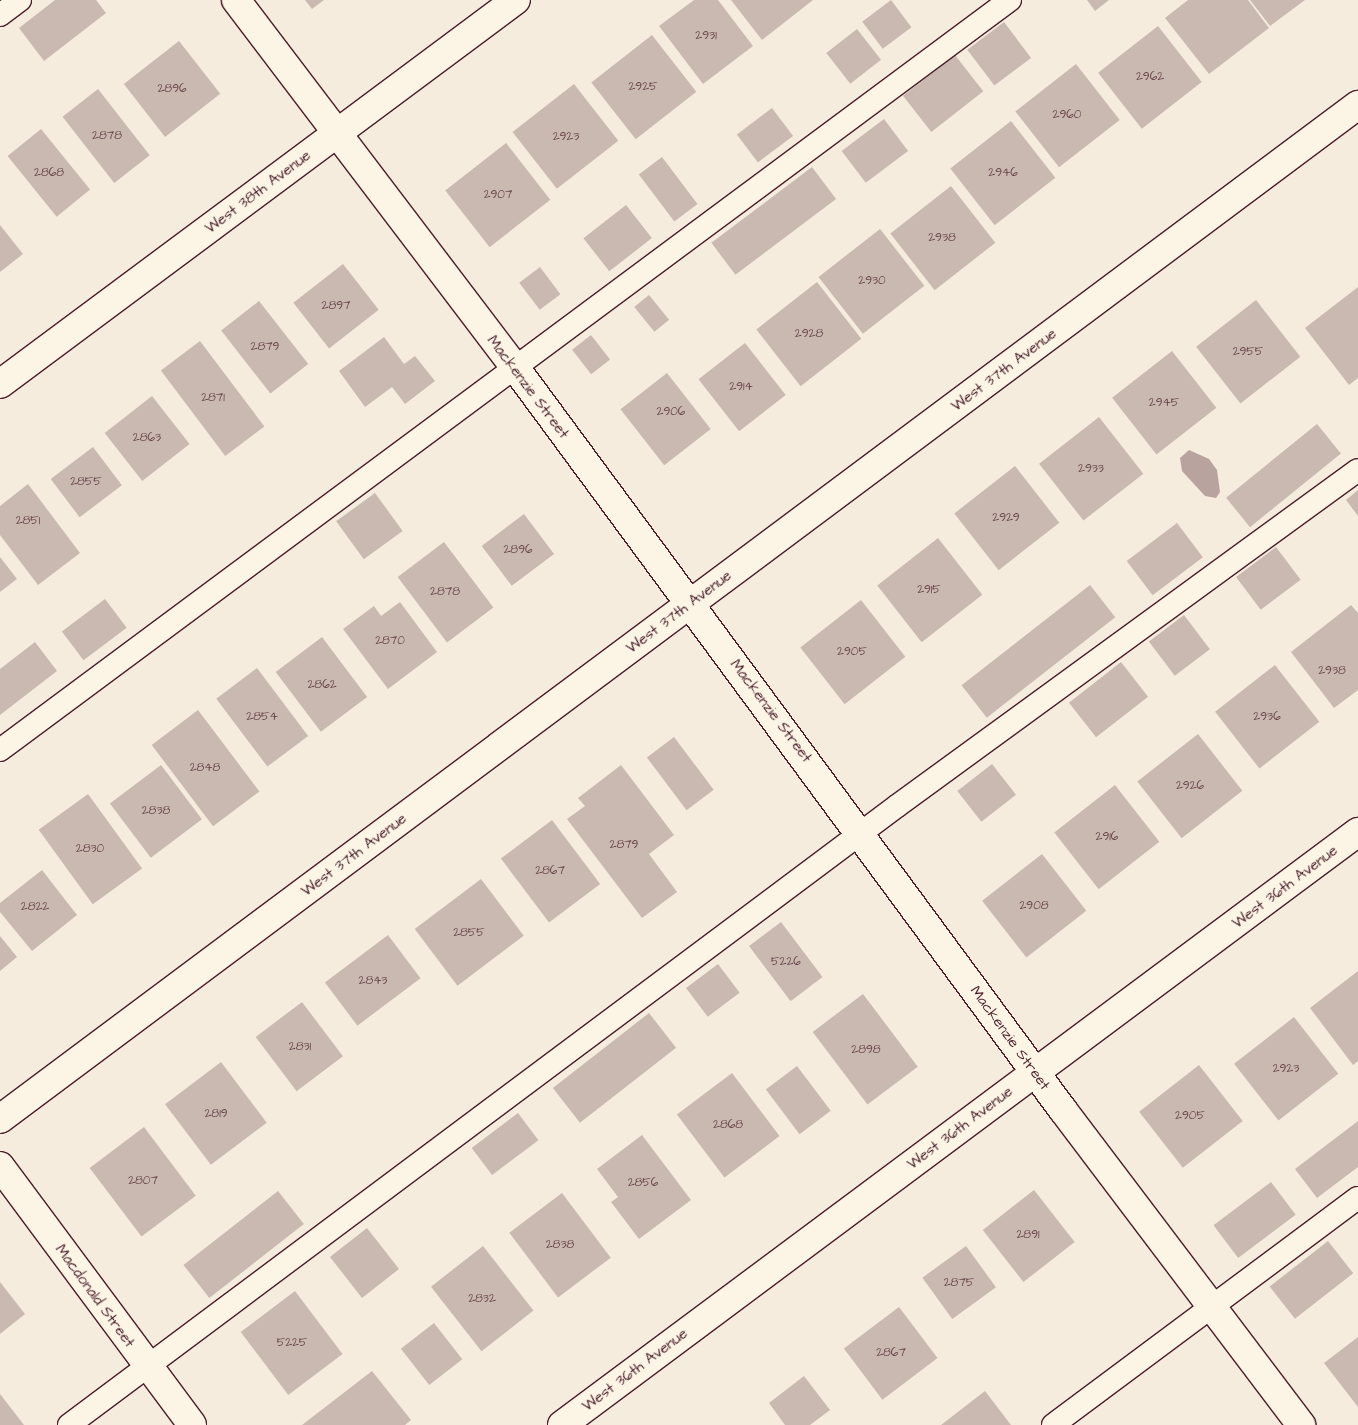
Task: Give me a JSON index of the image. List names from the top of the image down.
{
  "streets": {
    "street": [
      "West 38th Avenue",
      "West 37th Avenue",
      "Mackenzie Street",
      "West 36th Avenue",
      "Macdonald Street"
    ]
  },
  "crossings": [
    ["West 38th Avenue", "Mackenzie Street"],
    ["West 37th Avenue", "Mackenzie Street"],
    ["Mackenzie Street", "West 36th Avenue"]
  ],
  "house_numbers": [
    "2931",
    "2962",
    "2925",
    "2896",
    "2960",
    "2878",
    "2923",
    "2868",
    "2946",
    "2907",
    "2938",
    "2930",
    "2897",
    "2928",
    "2879",
    "2955",
    "2914",
    "2871",
    "2945",
    "2906",
    "2863",
    "2933",
    "2855",
    "2929",
    "2851",
    "2896",
    "2915",
    "2878",
    "2870",
    "2905",
    "2938",
    "2862",
    "2854",
    "2936",
    "2848",
    "2926",
    "2838",
    "2916",
    "2879",
    "2830",
    "2867",
    "2908",
    "2822",
    "2855",
    "5226",
    "2843",
    "2831",
    "2898",
    "2923",
    "2819",
    "2905",
    "2868",
    "2807",
    "2856",
    "2891",
    "2838",
    "2875",
    "2832",
    "5225",
    "2867"
  ]
}
